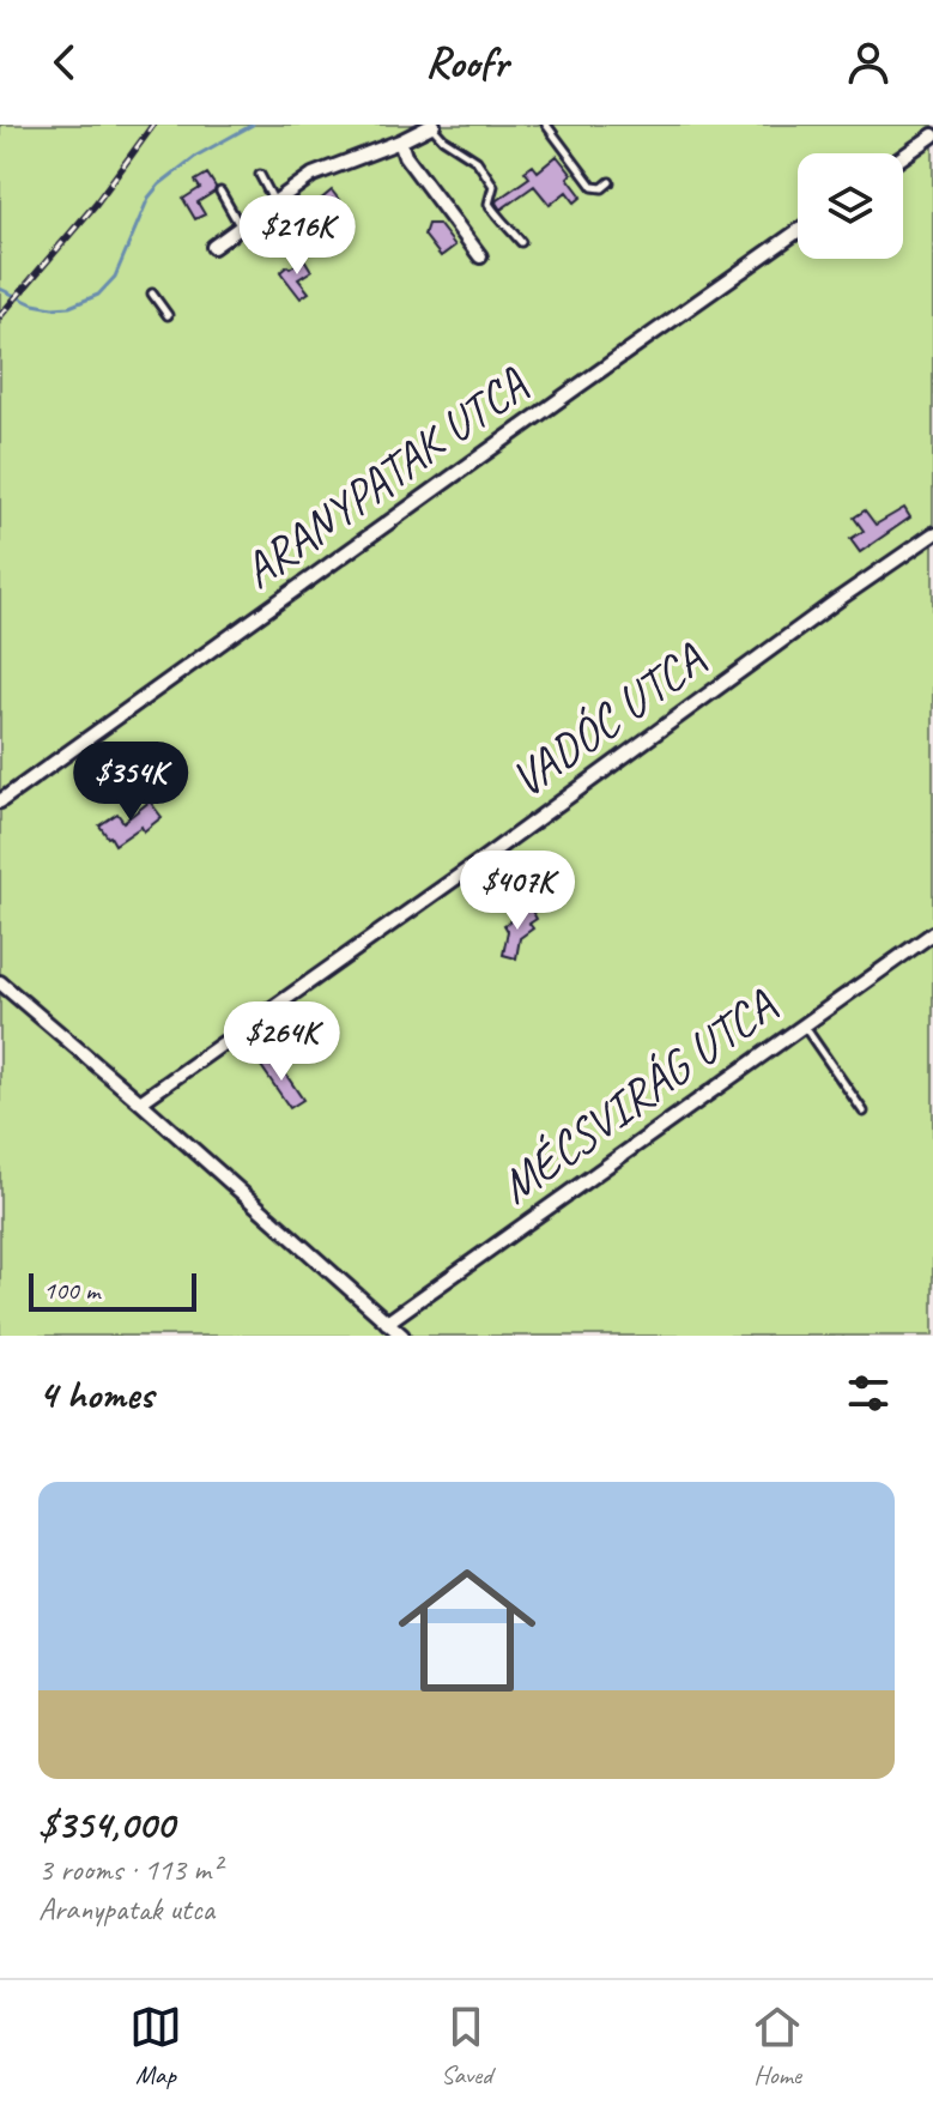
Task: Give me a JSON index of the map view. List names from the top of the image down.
{
  "streets": {
    "street": ["ARANYPATAK UTCA", "VADÓC UTCA", "MÉCSVIRÁG UTCA"]
  },
  "scale_bar": "100 m",
  "page": {
    "header": "Roofr",
    "price": [
      "$216K",
      "$354K",
      "$407K",
      "$264K"
    ],
    "scale": "100 m",
    "heading": "4 homes",
    "list": [
      {
        "name": "$354,000",
        "note": "3 rooms · 113 m² · Aranypatak utca"
      }
    ],
    "tabs": ["Map", "Saved", "Home"]
  }
}
